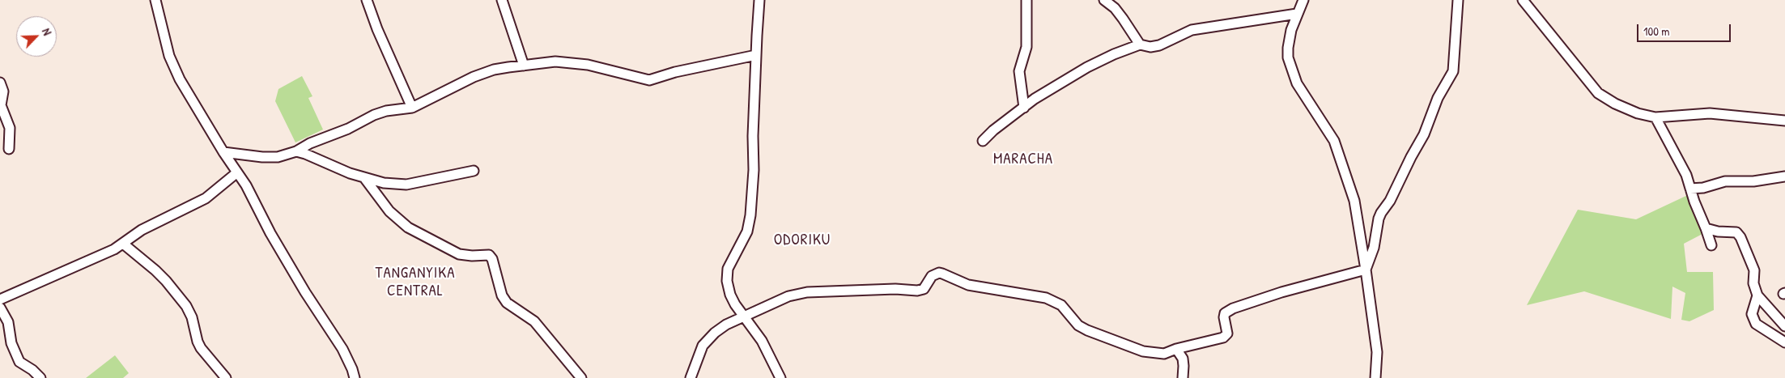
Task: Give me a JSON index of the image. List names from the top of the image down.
{
  "districts": ["MARACHA", "ODORIKU", "TANGANYIKA CENTRAL"],
  "scale_bar": "100 m",
  "north": "top right"
}
